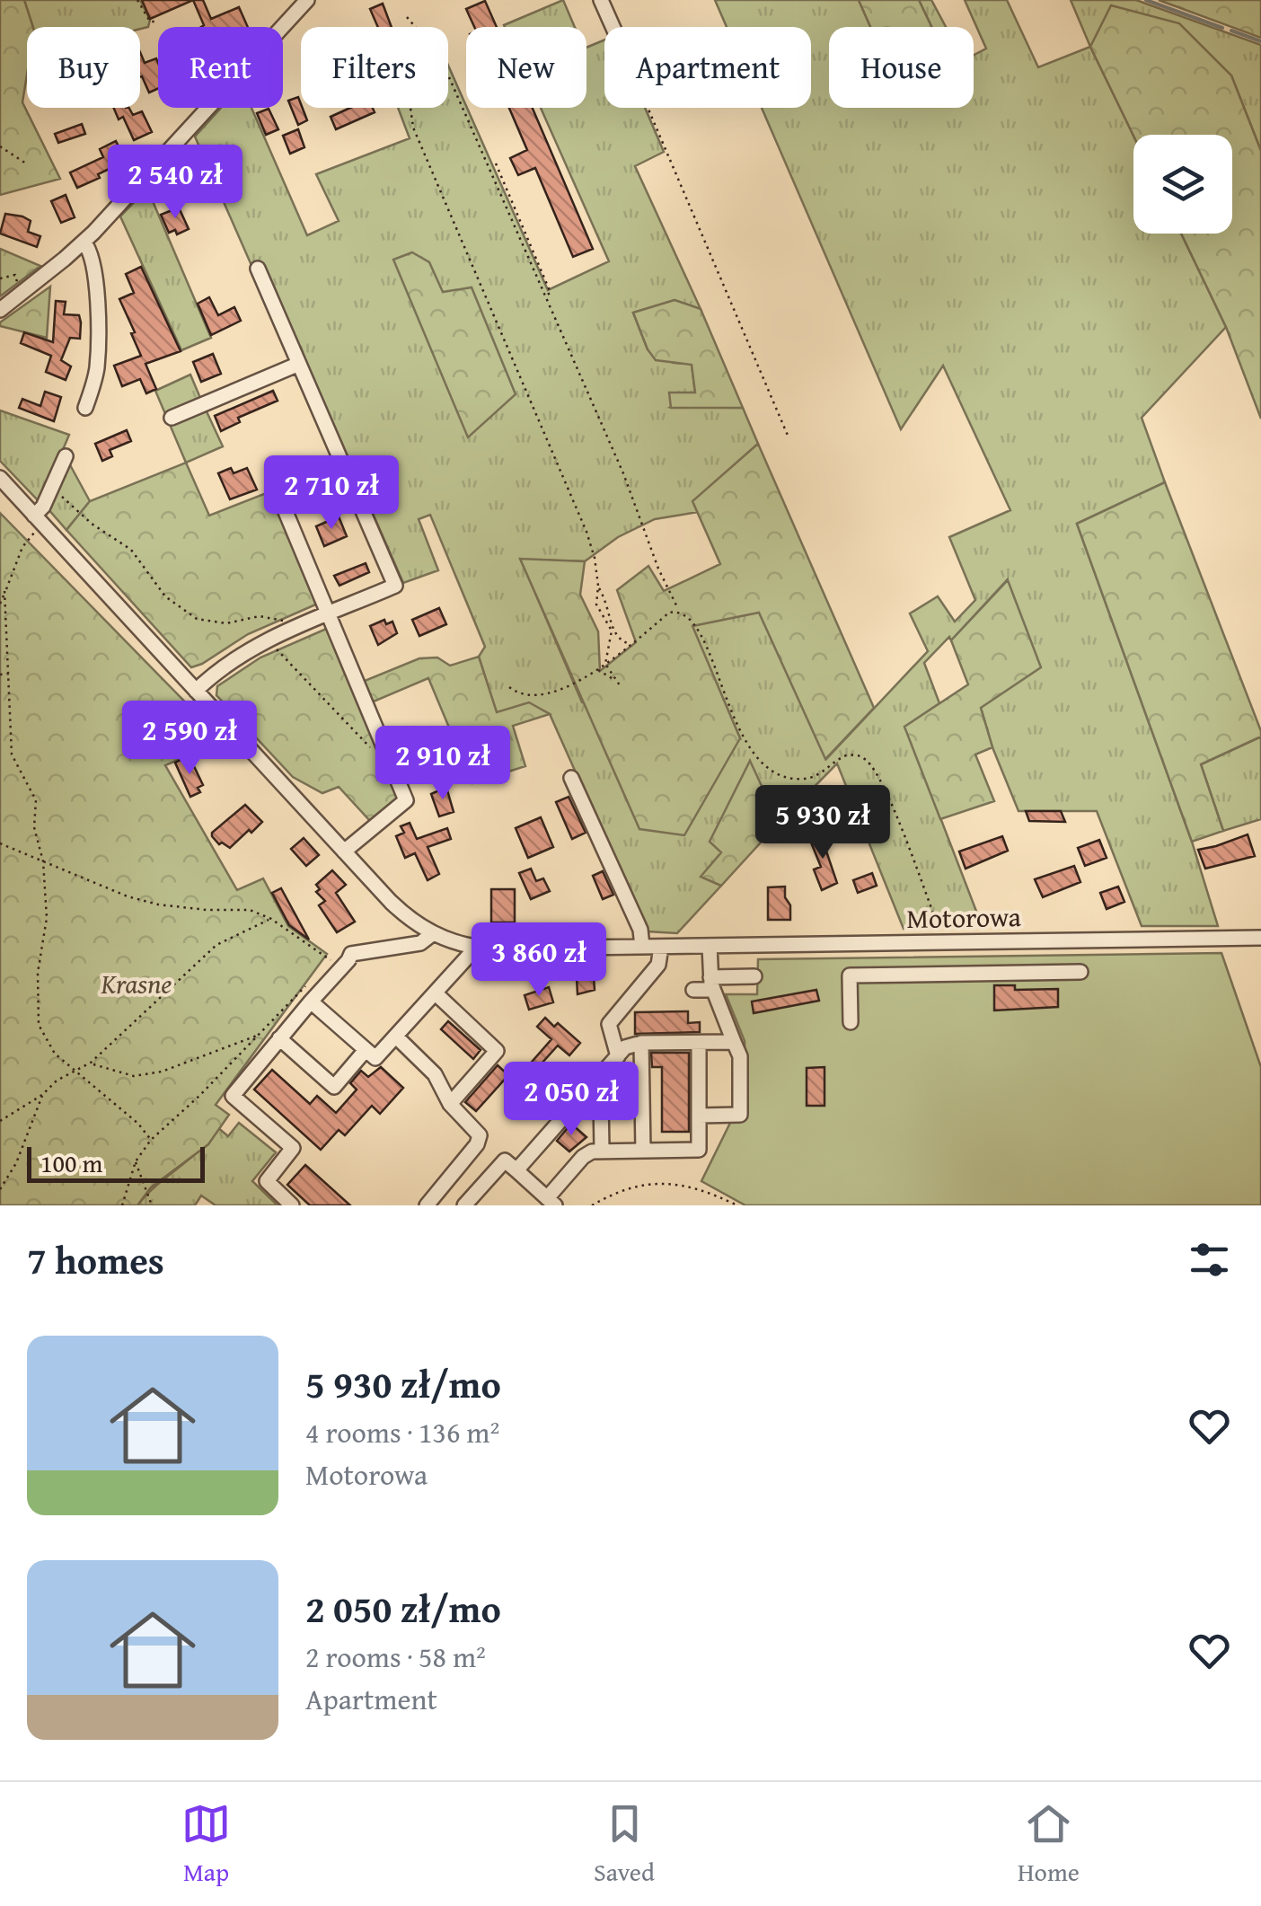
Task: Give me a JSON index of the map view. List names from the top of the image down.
{
  "streets": {
    "street": ["Motorowa"]
  },
  "parks": ["Krasne"],
  "scale_bar": "100 m",
  "page": {
    "chip": [
      "Buy",
      "Rent",
      "Filters",
      "New",
      "Apartment",
      "House"
    ],
    "price": [
      "2 540 zł",
      "2 710 zł",
      "2 590 zł",
      "2 910 zł",
      "5 930 zł",
      "3 860 zł",
      "2 050 zł"
    ],
    "scale": "100 m",
    "heading": "7 homes",
    "list": [
      {
        "name": "5 930 zł/mo",
        "note": "4 rooms · 136 m² · Motorowa"
      },
      {
        "name": "2 050 zł/mo",
        "note": "2 rooms · 58 m² · Apartment"
      }
    ],
    "tabs": ["Map", "Saved", "Home"]
  }
}
